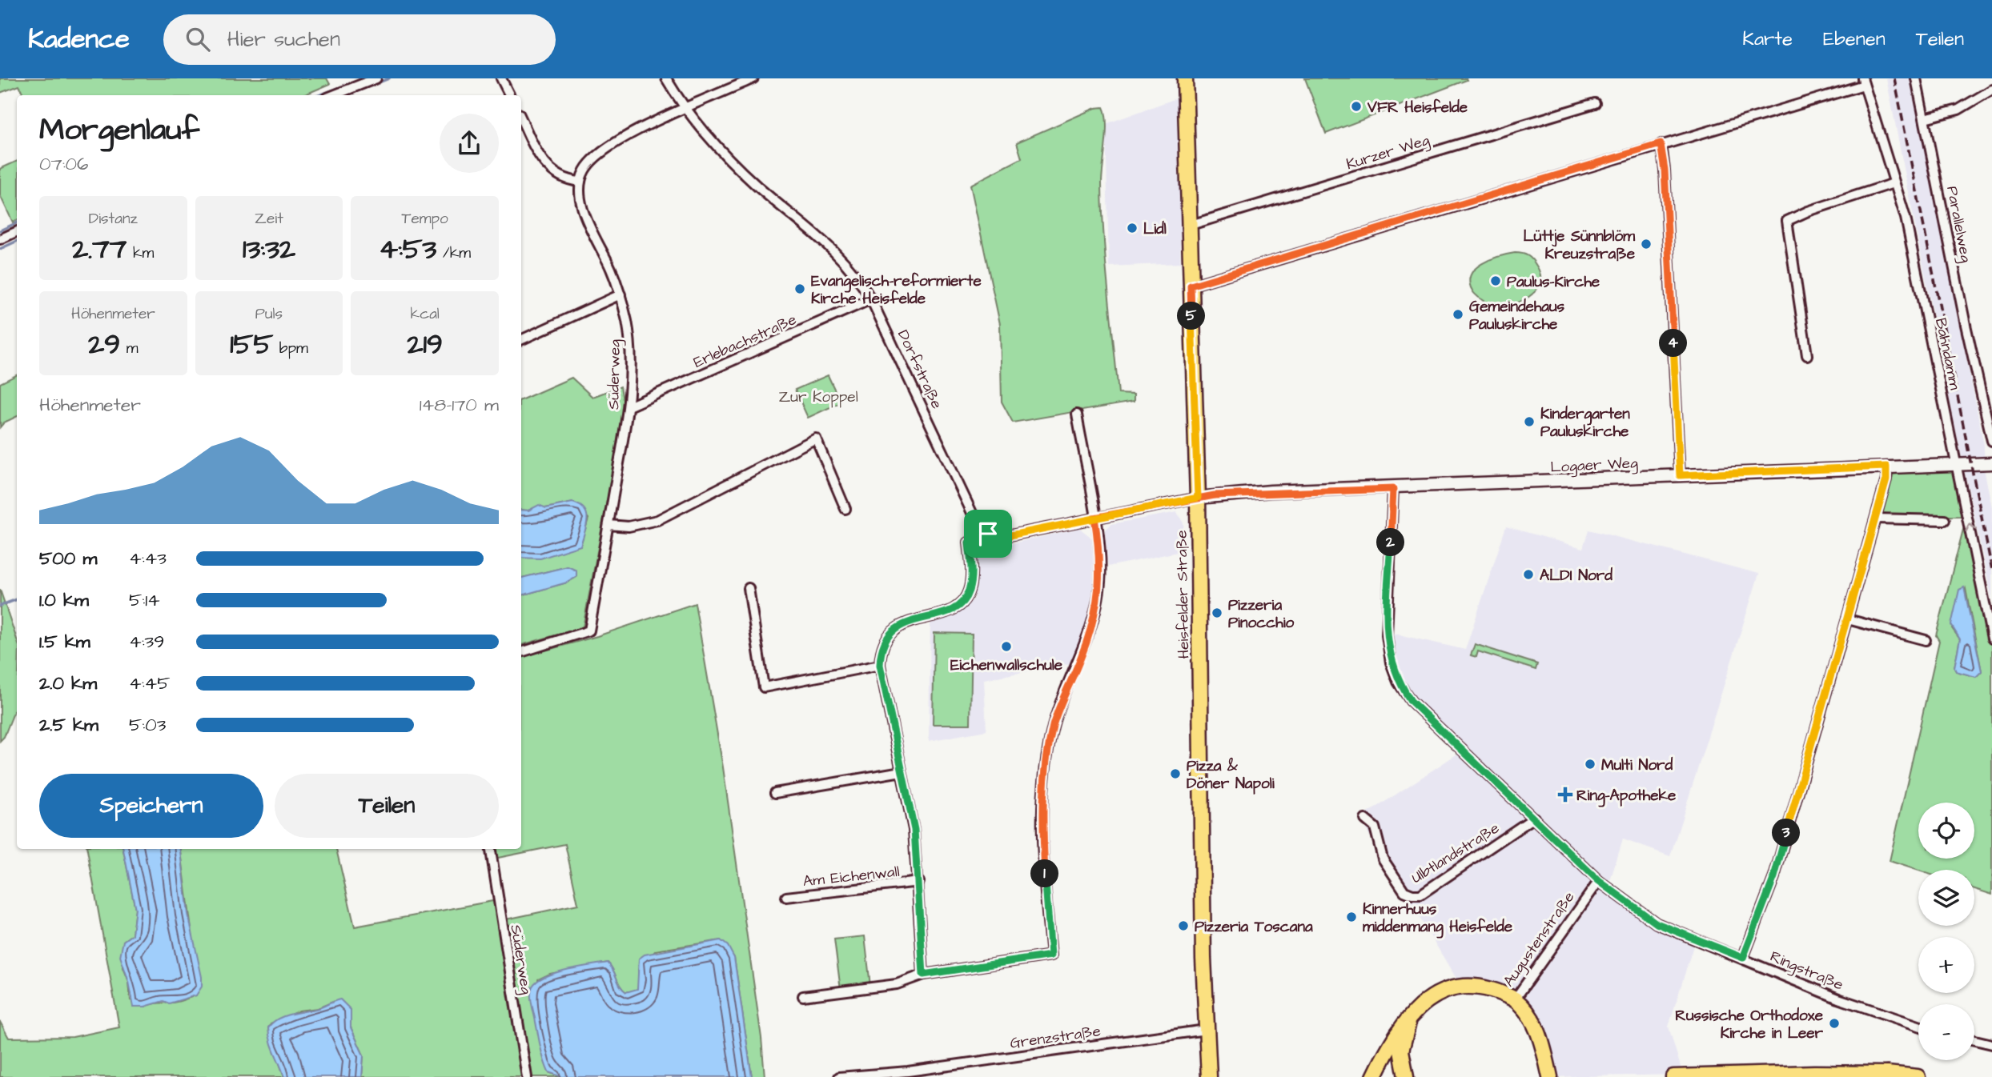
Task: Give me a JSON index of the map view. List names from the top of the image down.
{
  "streets": {
    "main road": ["Heisfelder Straße", "Augustenstraße"],
    "street": [
      "Kurzer Weg",
      "Parallelweg",
      "Erlebachstraße",
      "Bahndamm",
      "Dorfstraße",
      "Süderweg",
      "Logaer Weg",
      "Ulbtlandstraße",
      "Am Eichenwall",
      "Ringstraße",
      "Grenzstraße"
    ]
  },
  "crossings": [
    ["Kurzer Weg", "Heisfelder Straße"],
    ["Erlebachstraße", "Dorfstraße"],
    ["Erlebachstraße", "Süderweg"],
    ["Bahndamm", "Logaer Weg"],
    ["Logaer Weg", "Heisfelder Straße"],
    ["Logaer Weg", "Ringstraße"],
    ["Heisfelder Straße", "Grenzstraße"],
    ["Ulbtlandstraße", "Ringstraße"],
    ["Augustenstraße", "Ringstraße"]
  ],
  "parks": ["Zur Koppel"],
  "places": {
    "other": [
      "VFR Heisfelde",
      "Lidl",
      "Lüttje Sünnblöm Kreuzstraße",
      "Paulus-Kirche",
      "Evangelisch-reformierte Kirche Heisfelde",
      "Gemeindehaus Pauluskirche",
      "Kindergarten Pauluskirche",
      "ALDI Nord",
      "Pizzeria Pinocchio",
      "Eichenwallschule",
      "Multi Nord",
      "Pizza & Döner Napoli",
      "Kinnerhuus middenmang Heisfelde",
      "Pizzeria Toscana",
      "Russische Orthodoxe Kirche in Leer"
    ],
    "health": ["Ring-Apotheke"]
  },
  "page": {
    "header": "Kadence",
    "search": "Hier suchen",
    "nav": ["Karte", "Ebenen", "Teilen"],
    "heading": ["Morgenlauf", "07:06"],
    "stats": [
      ["Distanz", "2.77 km"],
      ["Zeit", "13:32"],
      ["Tempo", "4:53 /km"],
      ["Höhenmeter", "29 m"],
      ["Puls", "155 bpm"],
      ["kcal", "219"]
    ],
    "pins": [
      "5",
      "4",
      "2",
      "3",
      "1"
    ],
    "chart": ["Höhenmeter", "148–170 m"],
    "list": [
      {
        "name": "500 m",
        "note": "4:43"
      },
      {
        "name": "1.0 km",
        "note": "5:14"
      },
      {
        "name": "1.5 km",
        "note": "4:39"
      },
      {
        "name": "2.0 km",
        "note": "4:45"
      },
      {
        "name": "2.5 km",
        "note": "5:03"
      }
    ],
    "buttons": ["Speichern", "Teilen"],
    "map_buttons": ["+", "−"]
  }
}
